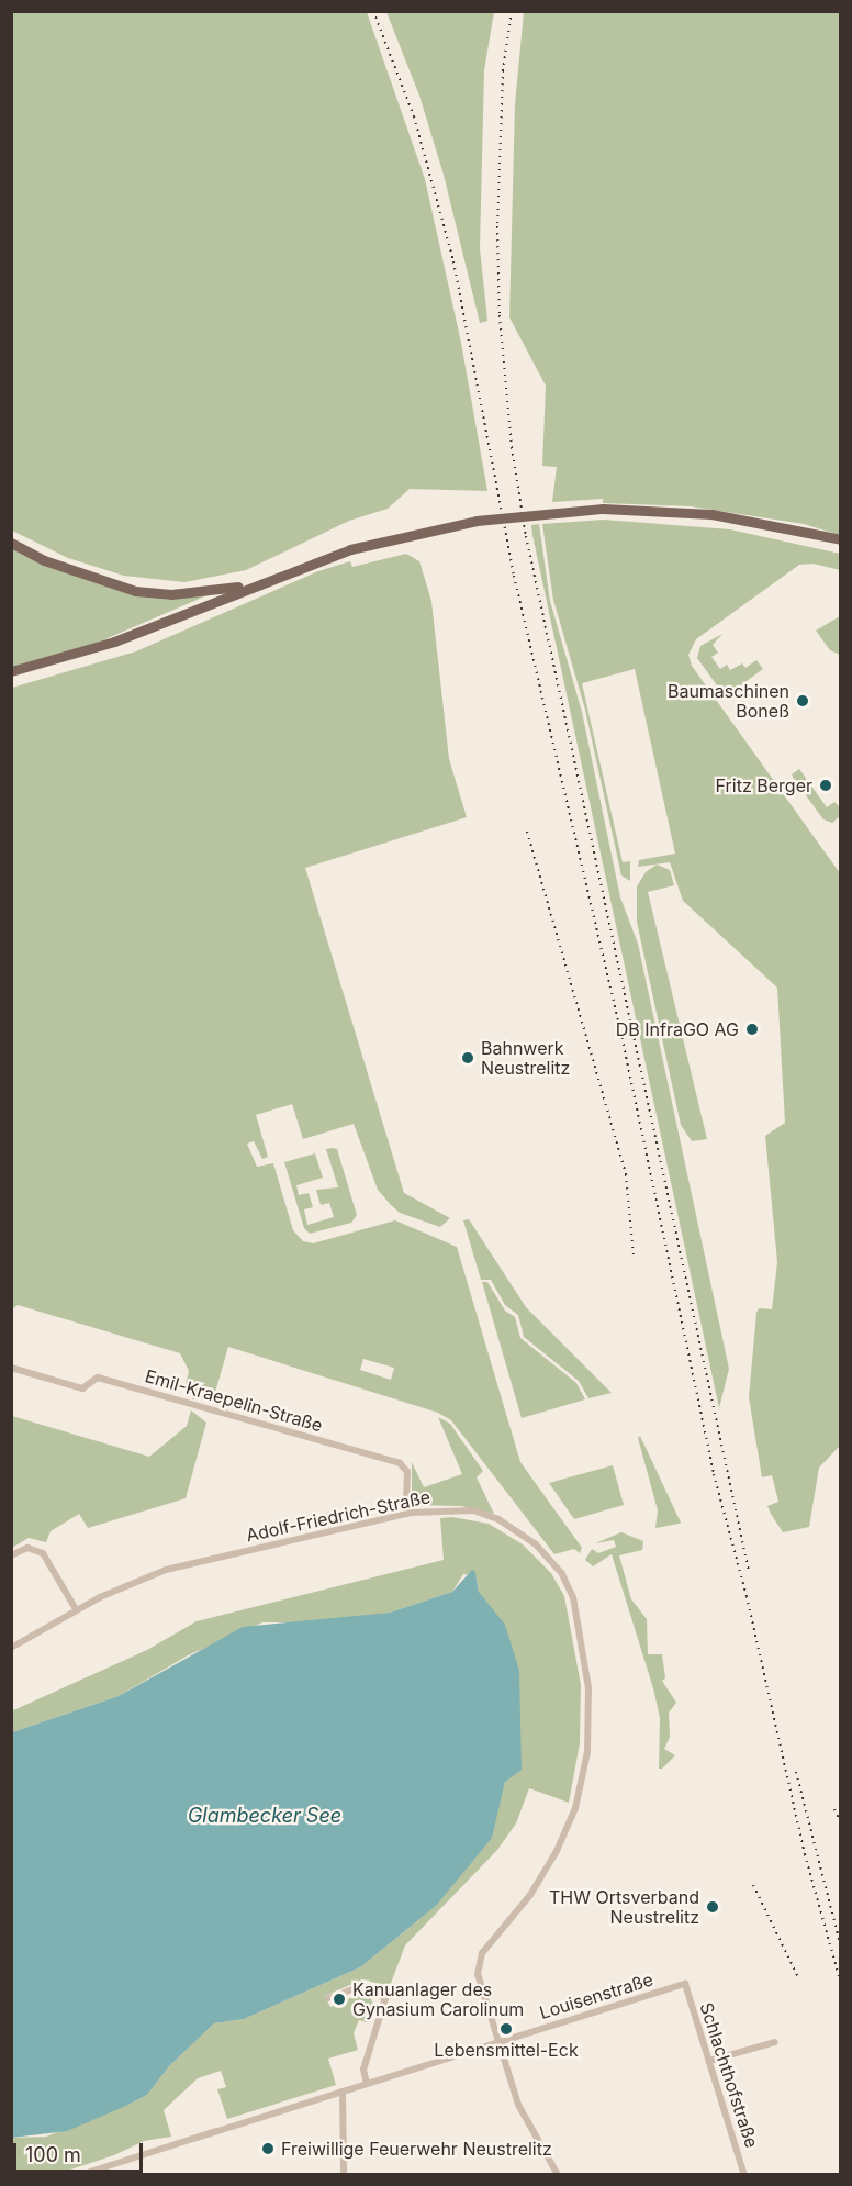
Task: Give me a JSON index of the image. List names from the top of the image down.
{
  "streets": {
    "street": [
      "Emil-Kraepelin-Straße",
      "Adolf-Friedrich-Straße",
      "Louisenstraße",
      "Schlachthofstraße"
    ]
  },
  "crossings": [
    ["Emil-Kraepelin-Straße", "Adolf-Friedrich-Straße"],
    ["Adolf-Friedrich-Straße", "Louisenstraße"],
    ["Louisenstraße", "Schlachthofstraße"]
  ],
  "water": ["Glambecker See"],
  "places": [
    "Baumaschinen Boneß",
    "Fritz Berger",
    "DB InfraGO AG",
    "Bahnwerk Neustrelitz",
    "THW Ortsverband Neustrelitz",
    "Kanuanlager des Gynasium Carolinum",
    "Lebensmittel-Eck",
    "Freiwillige Feuerwehr Neustrelitz"
  ],
  "scale_bar": "100 m"
}
